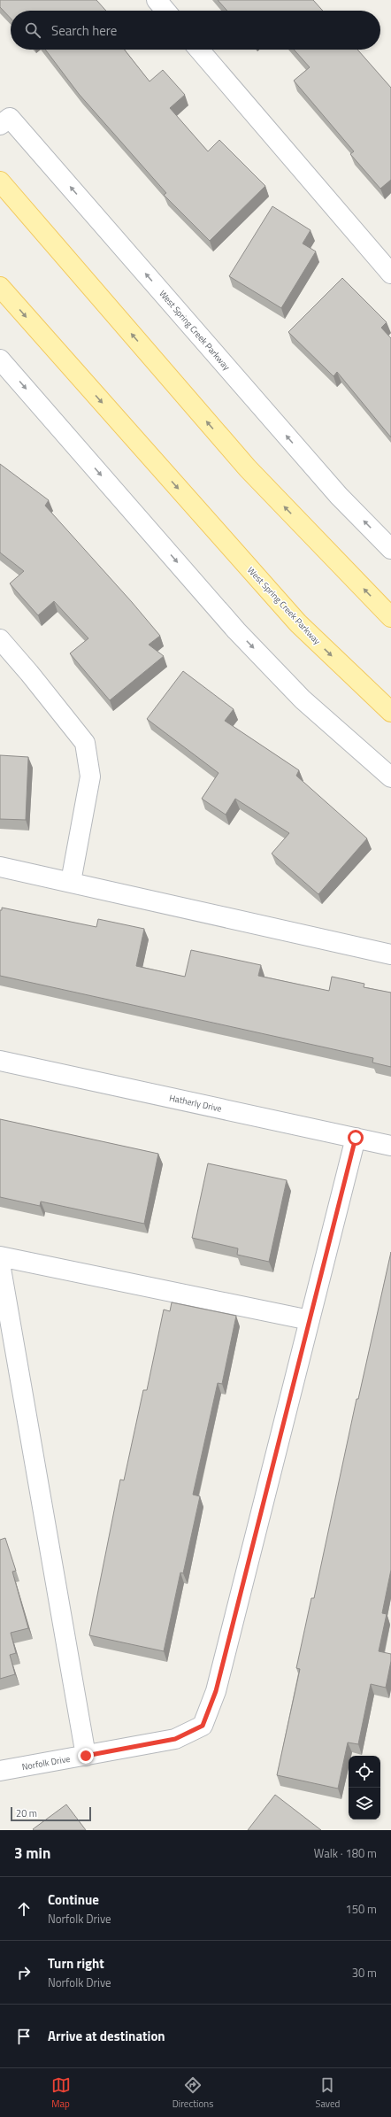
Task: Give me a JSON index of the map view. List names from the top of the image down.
{
  "streets": {
    "main road": ["West Spring Creek Parkway"],
    "street": ["Hatherly Drive", "Norfolk Drive"]
  },
  "crossings": [
    ["Hatherly Drive", "Norfolk Drive"]
  ],
  "scale_bar": "20 m",
  "page": {
    "search": "Search here",
    "scale": "20 m",
    "heading": ["3 min", "Walk · 180 m"],
    "list": [
      ["Continue", "Norfolk Drive", "150 m"],
      ["Turn right", "Norfolk Drive", "30 m"],
      "Arrive at destination"
    ],
    "nav": ["Map", "Directions", "Saved"]
  }
}
